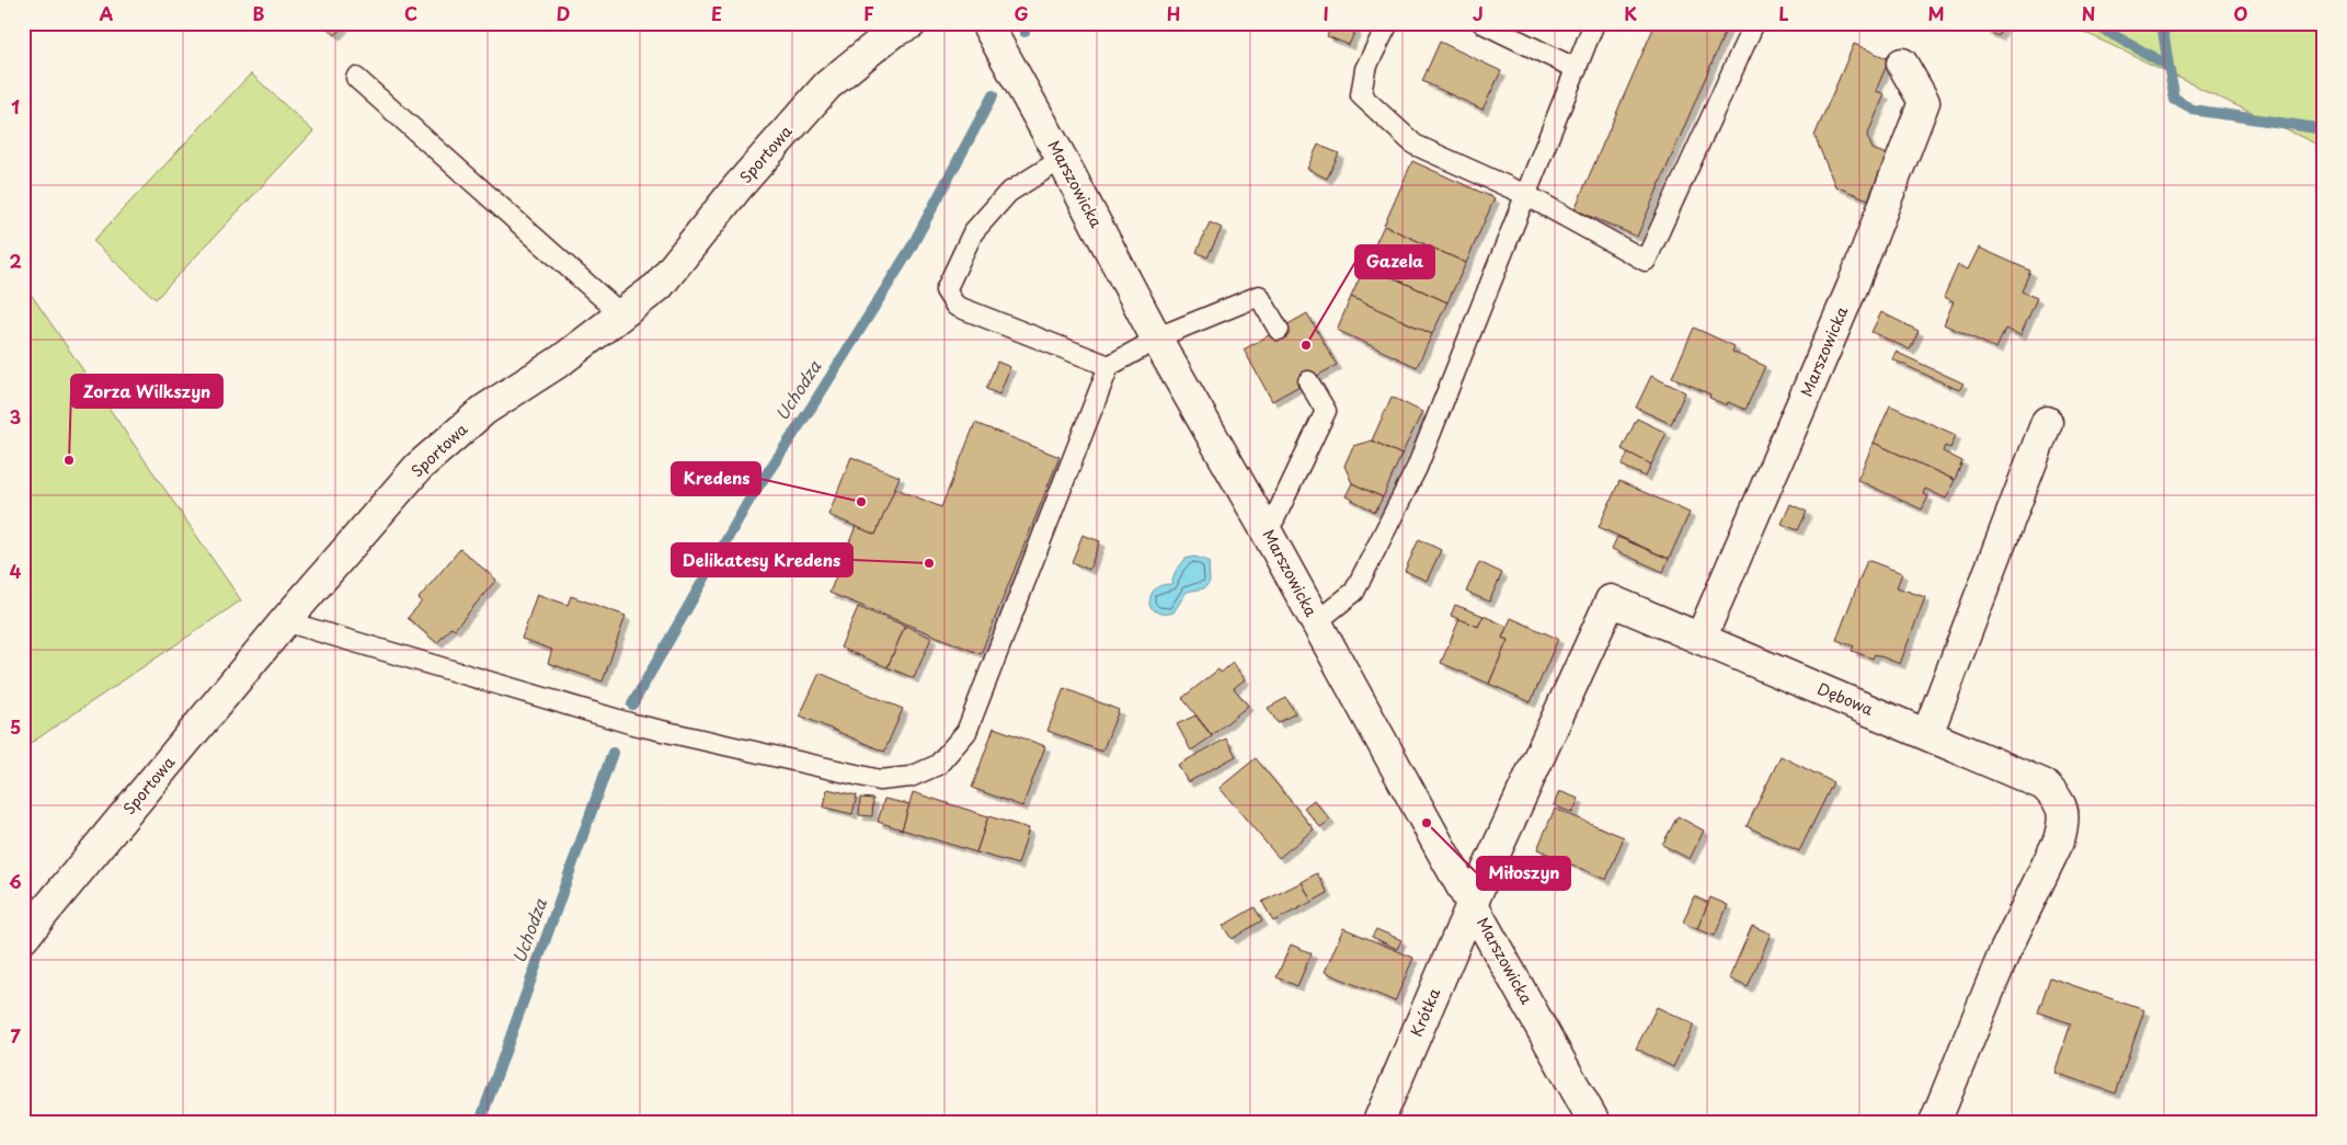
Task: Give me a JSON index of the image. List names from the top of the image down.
{
  "streets": {
    "street": [
      "Sportowa",
      "Marszowicka",
      "Dębowa",
      "Krótka"
    ]
  },
  "crossings": [
    ["Marszowicka", "Dębowa"],
    ["Marszowicka", "Krótka"],
    ["Dębowa", "Krótka"]
  ],
  "water": ["Uchodza"],
  "places": [
    "Gazela",
    "Zorza Wilkszyn",
    "Kredens",
    "Delikatesy Kredens",
    "Miłoszyn"
  ],
  "grid": {
    "columns": [
      "A",
      "B",
      "C",
      "D",
      "E",
      "F",
      "G",
      "H",
      "I",
      "J",
      "K",
      "L",
      "M",
      "N",
      "O"
    ],
    "rows": [
      "1",
      "2",
      "3",
      "4",
      "5",
      "6",
      "7"
    ]
  }
}
